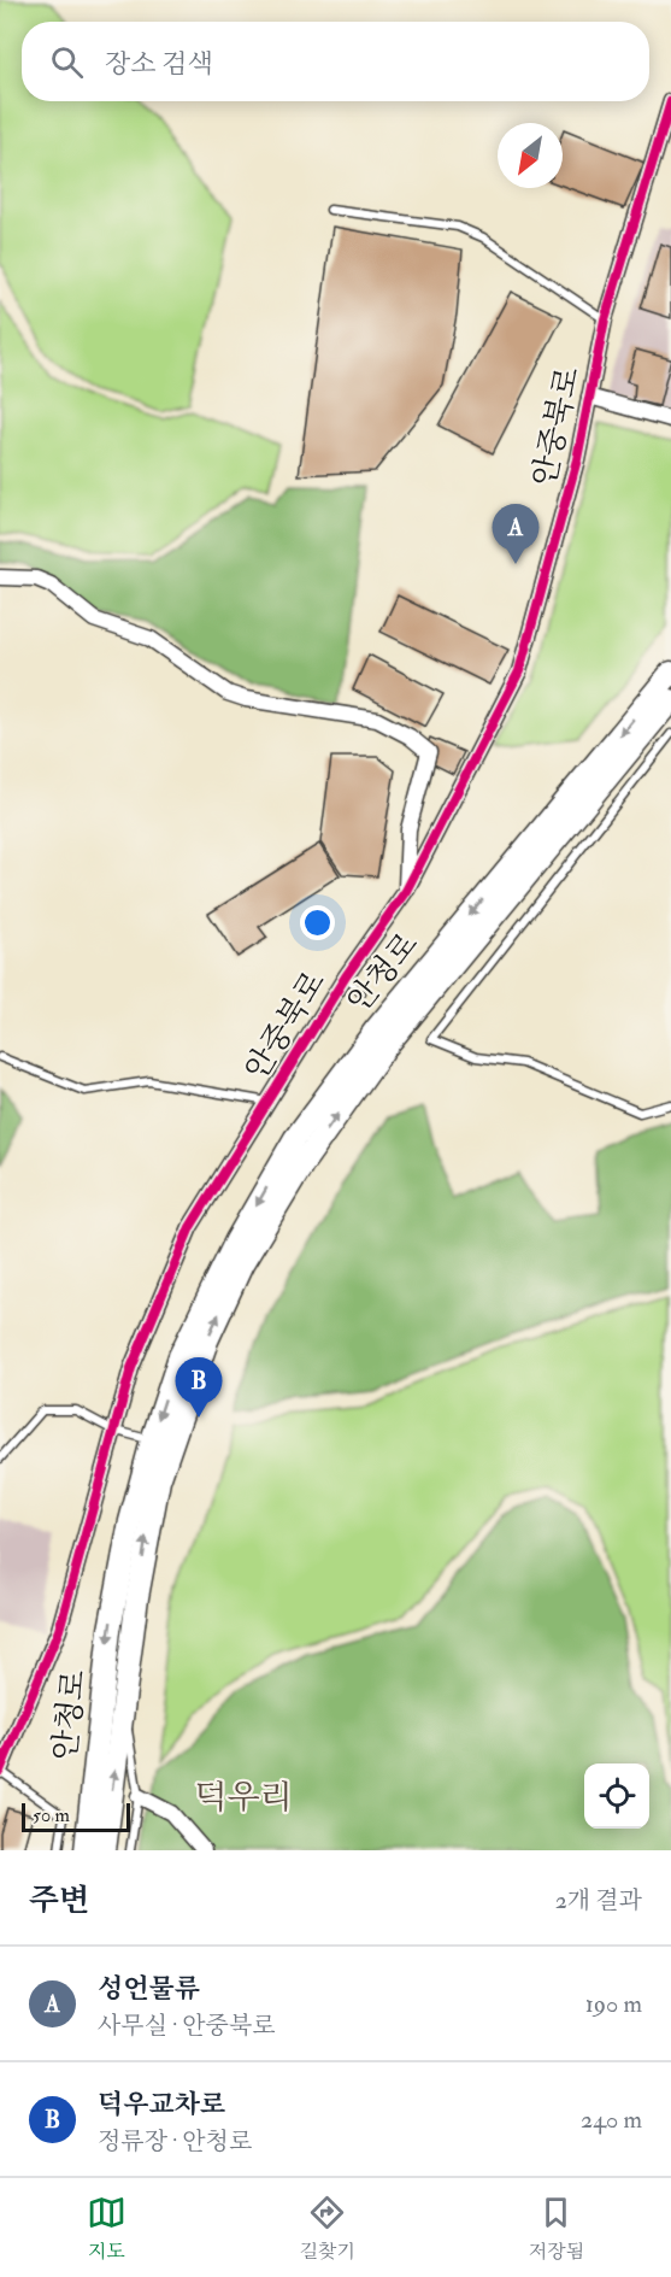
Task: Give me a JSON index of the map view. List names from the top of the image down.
{
  "streets": {
    "street": ["안중북로", "안청로"]
  },
  "districts": ["덕우리"],
  "scale_bar": "50 m",
  "north": "bottom left",
  "page": {
    "search": "장소 검색",
    "pins": ["A", "B"],
    "scale": "50 m",
    "heading": ["주변", "2개 결과"],
    "list": [
      {
        "mark": "A",
        "name": "성언물류",
        "note": "사무실 · 안중북로",
        "value": "190 m"
      },
      {
        "mark": "B",
        "name": "덕우교차로",
        "note": "정류장 · 안청로",
        "value": "240 m"
      }
    ],
    "nav": ["지도", "길찾기", "저장됨"]
  }
}
